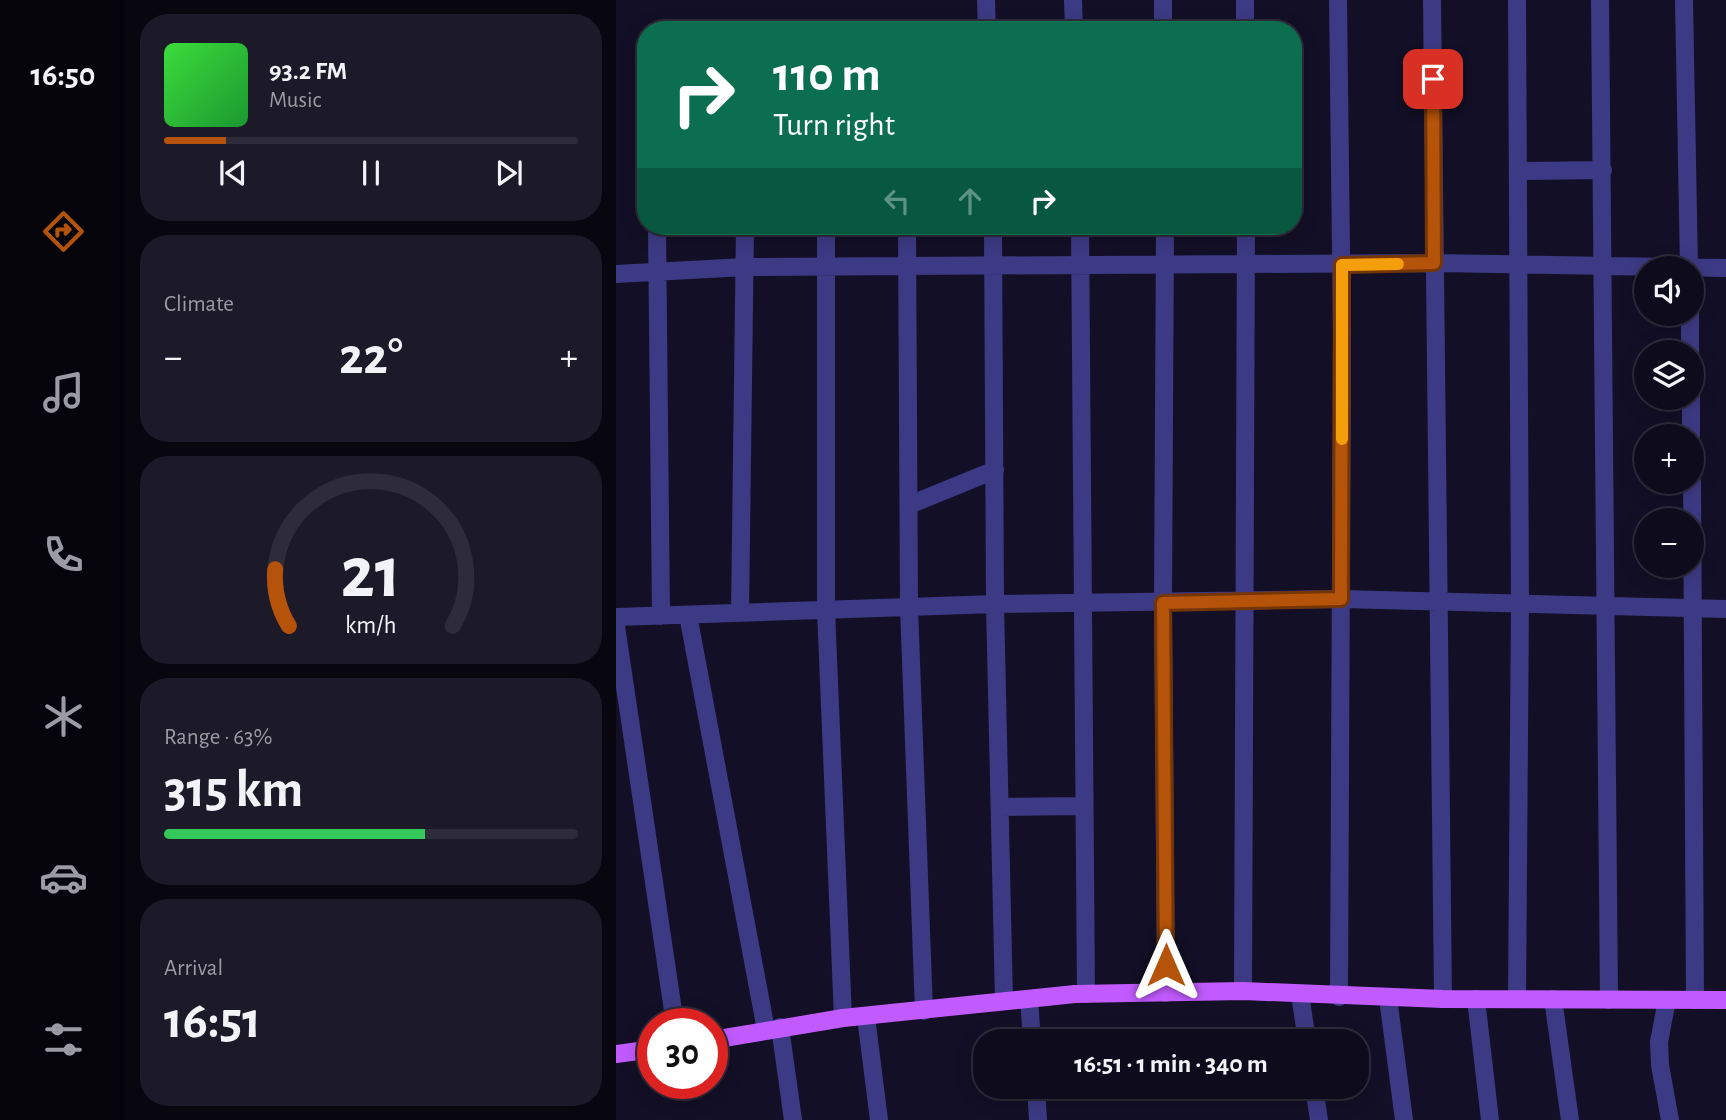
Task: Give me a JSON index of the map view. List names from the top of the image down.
{
  "page": {
    "tabs": "16:50",
    "turn": ["110 m", "Turn right"],
    "song": ["93.2 FM", "Music"],
    "tile": [
      "Climate",
      ["Range · 63%", "315 km"],
      ["Arrival", "16:51"]
    ],
    "map_buttons": ["+", "−"],
    "heat": ["−", "22°", "+"],
    "limit": "30",
    "trip": "16:51 · 1 min · 340 m",
    "gauge": ["21", "km/h"]
  }
}
